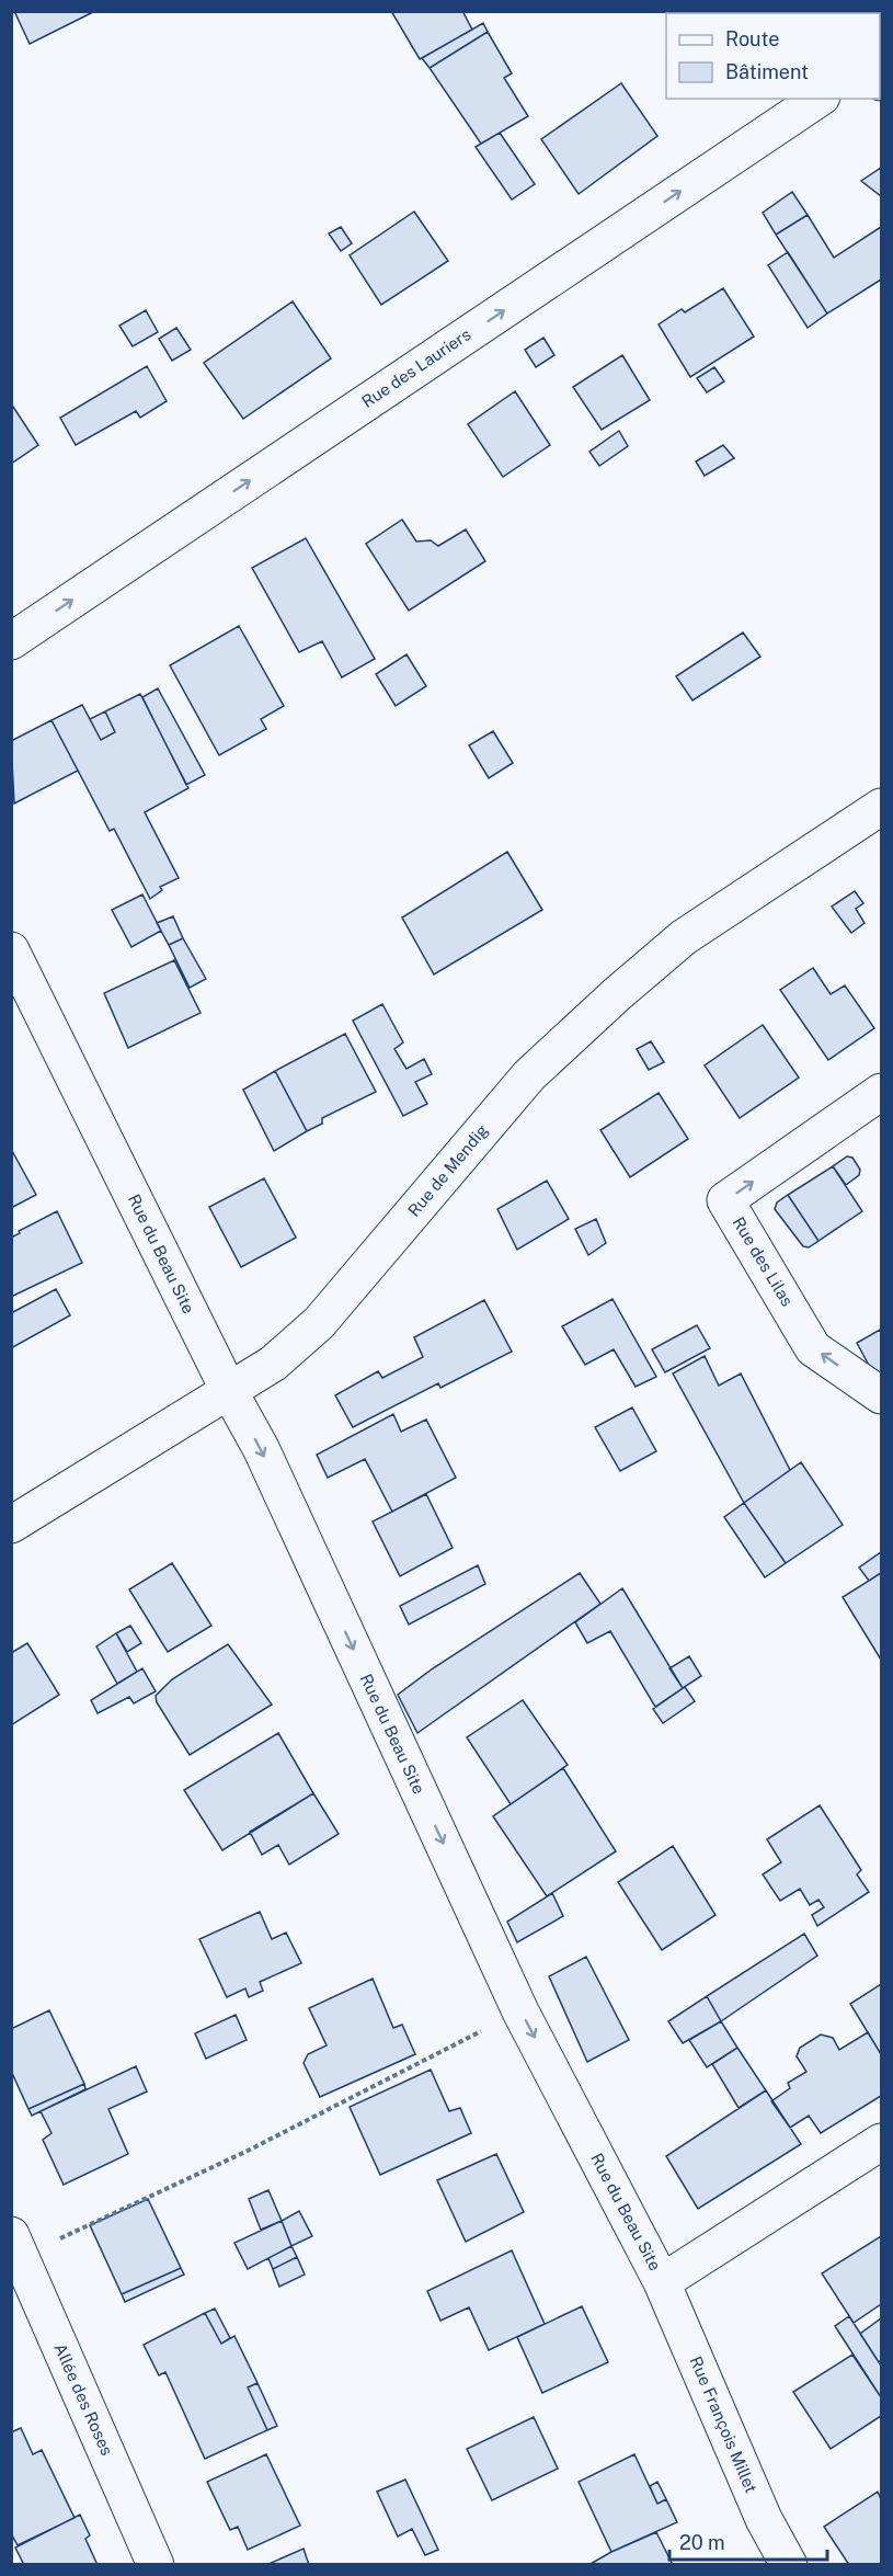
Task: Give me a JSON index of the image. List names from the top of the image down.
{
  "streets": {
    "street": [
      "Rue des Lauriers",
      "Rue de Mendig",
      "Rue du Beau Site",
      "Rue des Lilas",
      "Allée des Roses",
      "Rue François Millet"
    ]
  },
  "crossings": [
    ["Rue de Mendig", "Rue du Beau Site"],
    ["Rue du Beau Site", "Rue François Millet"]
  ],
  "one_way": ["Rue des Lauriers", "Rue du Beau Site"],
  "legend": ["Route", "Bâtiment"],
  "scale_bar": "20 m"
}
